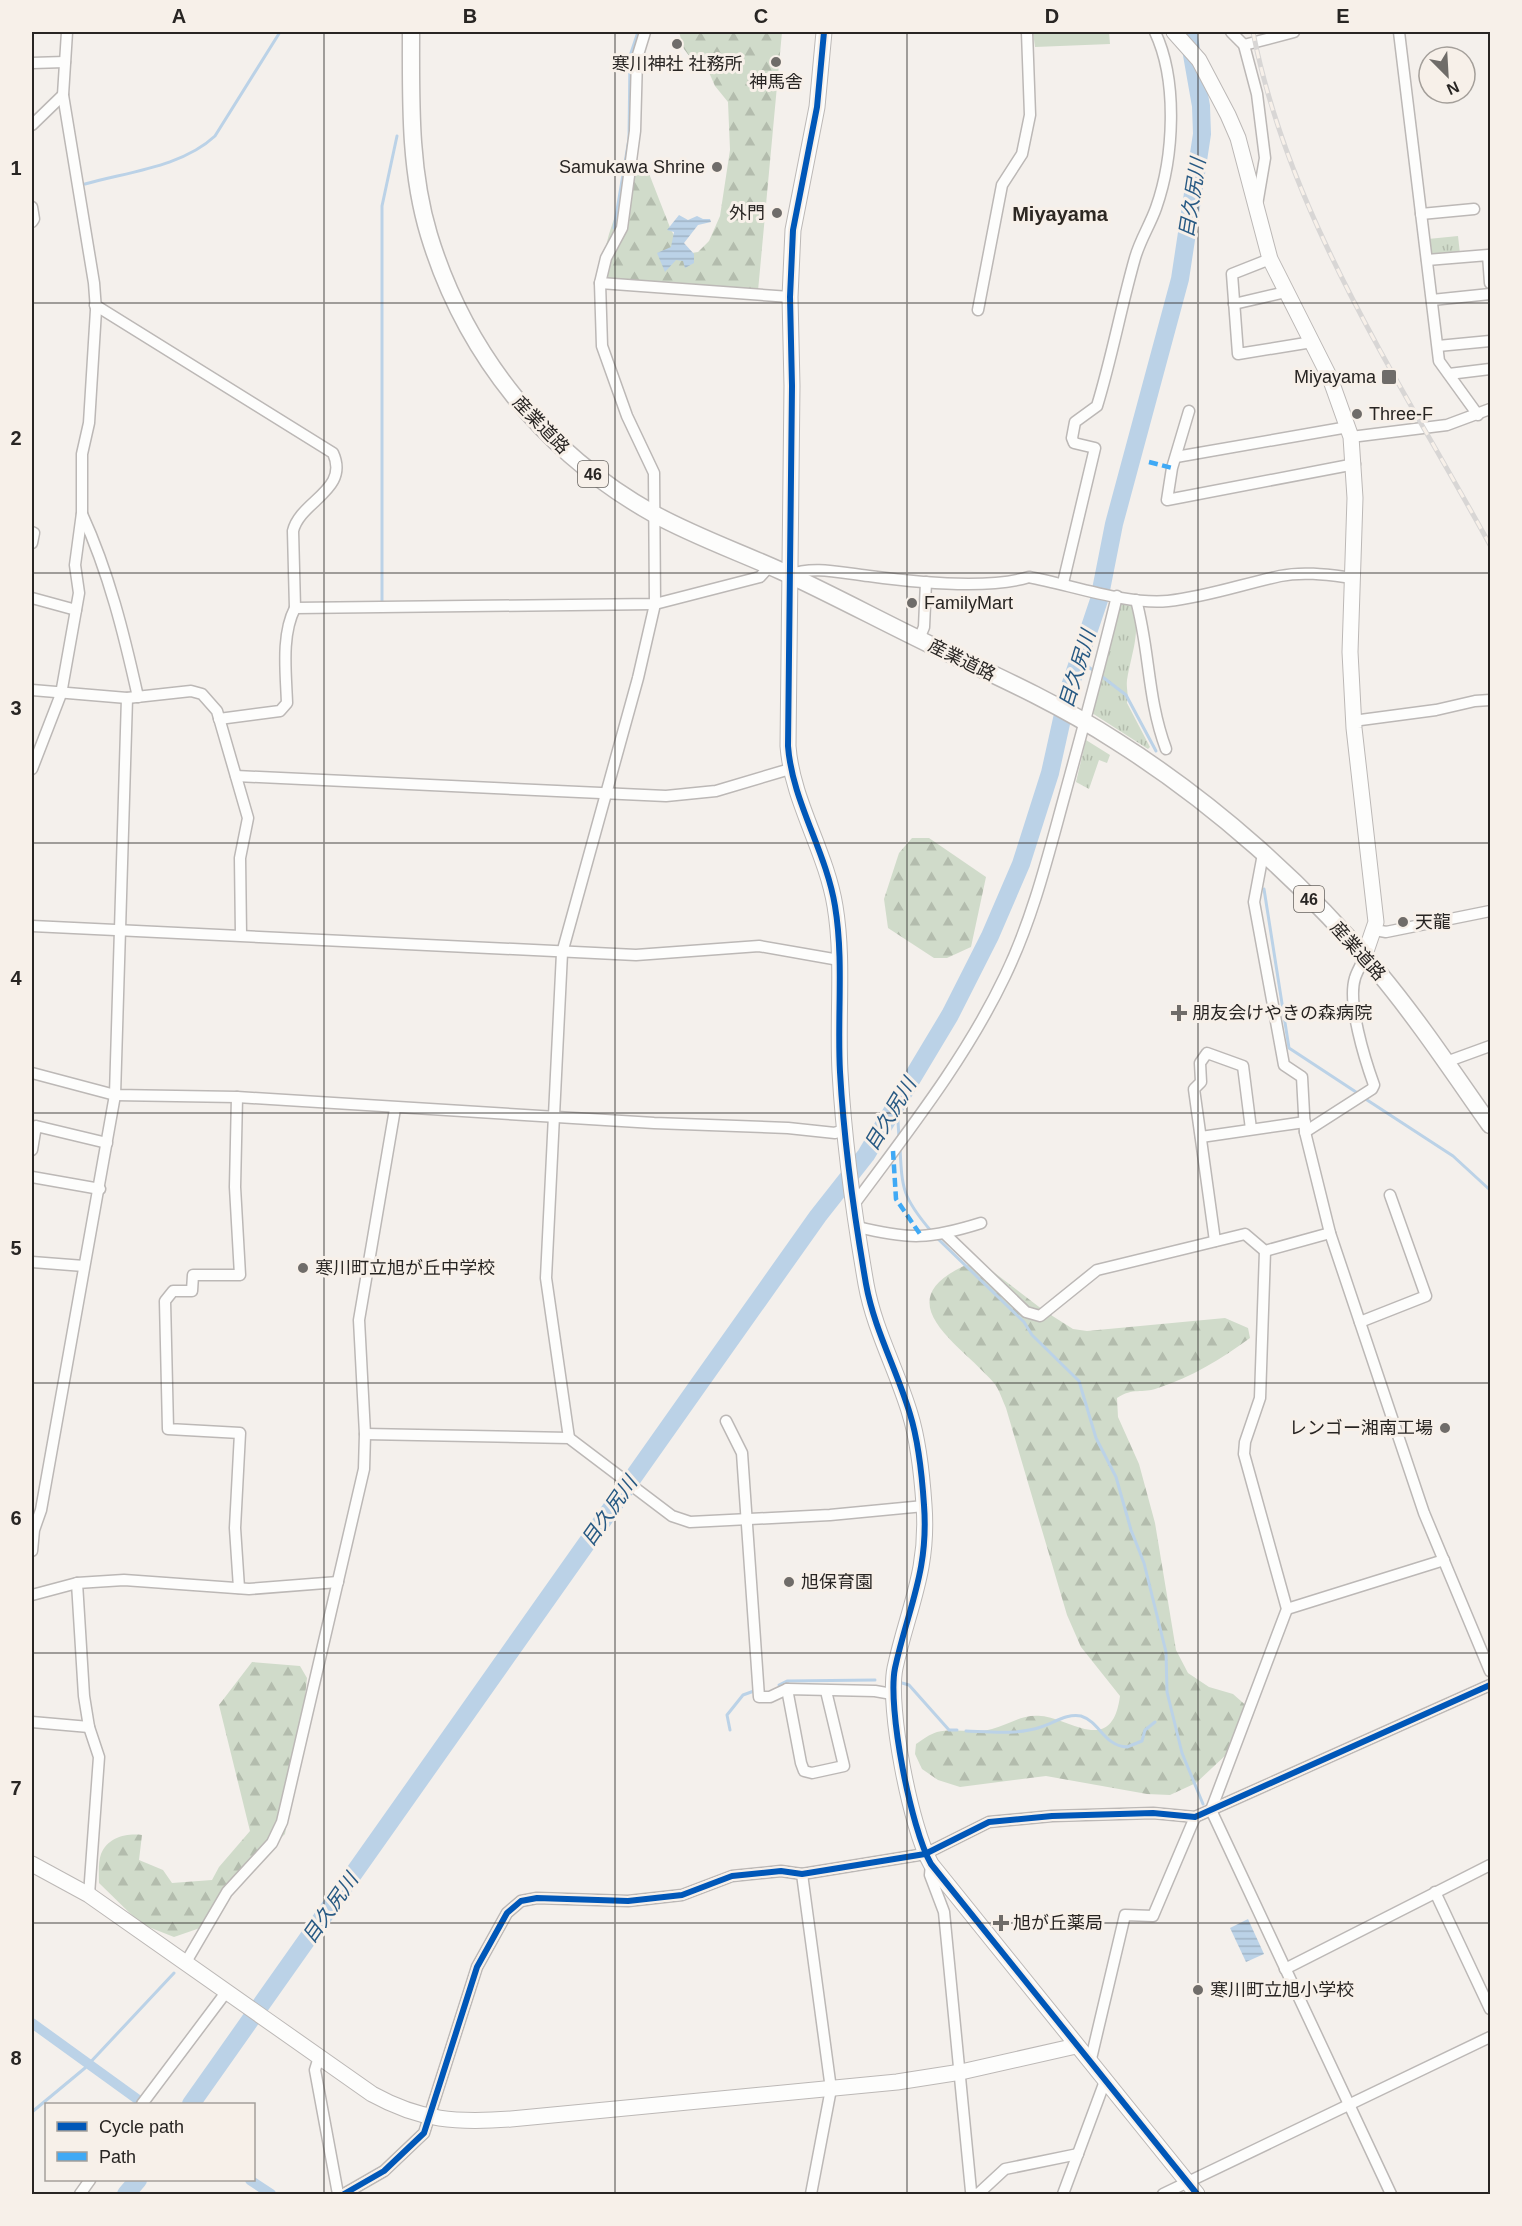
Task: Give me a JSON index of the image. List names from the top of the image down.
{
  "streets": {
    "main road": ["産業道路", "46"]
  },
  "districts": ["Miyayama"],
  "water": ["目久尻川"],
  "places": {
    "other": [
      "寒川神社 社務所",
      "神馬舎",
      "Samukawa Shrine",
      "外門",
      "Three-F",
      "FamilyMart",
      "天龍",
      "寒川町立旭が丘中学校",
      "レンゴー湘南工場",
      "旭保育園",
      "寒川町立旭小学校"
    ],
    "transit": ["Miyayama"],
    "health": ["朋友会けやきの森病院", "旭が丘薬局"]
  },
  "legend": ["Cycle path", "Path"],
  "north": "bottom right",
  "grid": {
    "columns": [
      "A",
      "B",
      "C",
      "D",
      "E"
    ],
    "rows": [
      "1",
      "2",
      "3",
      "4",
      "5",
      "6",
      "7",
      "8"
    ]
  }
}
